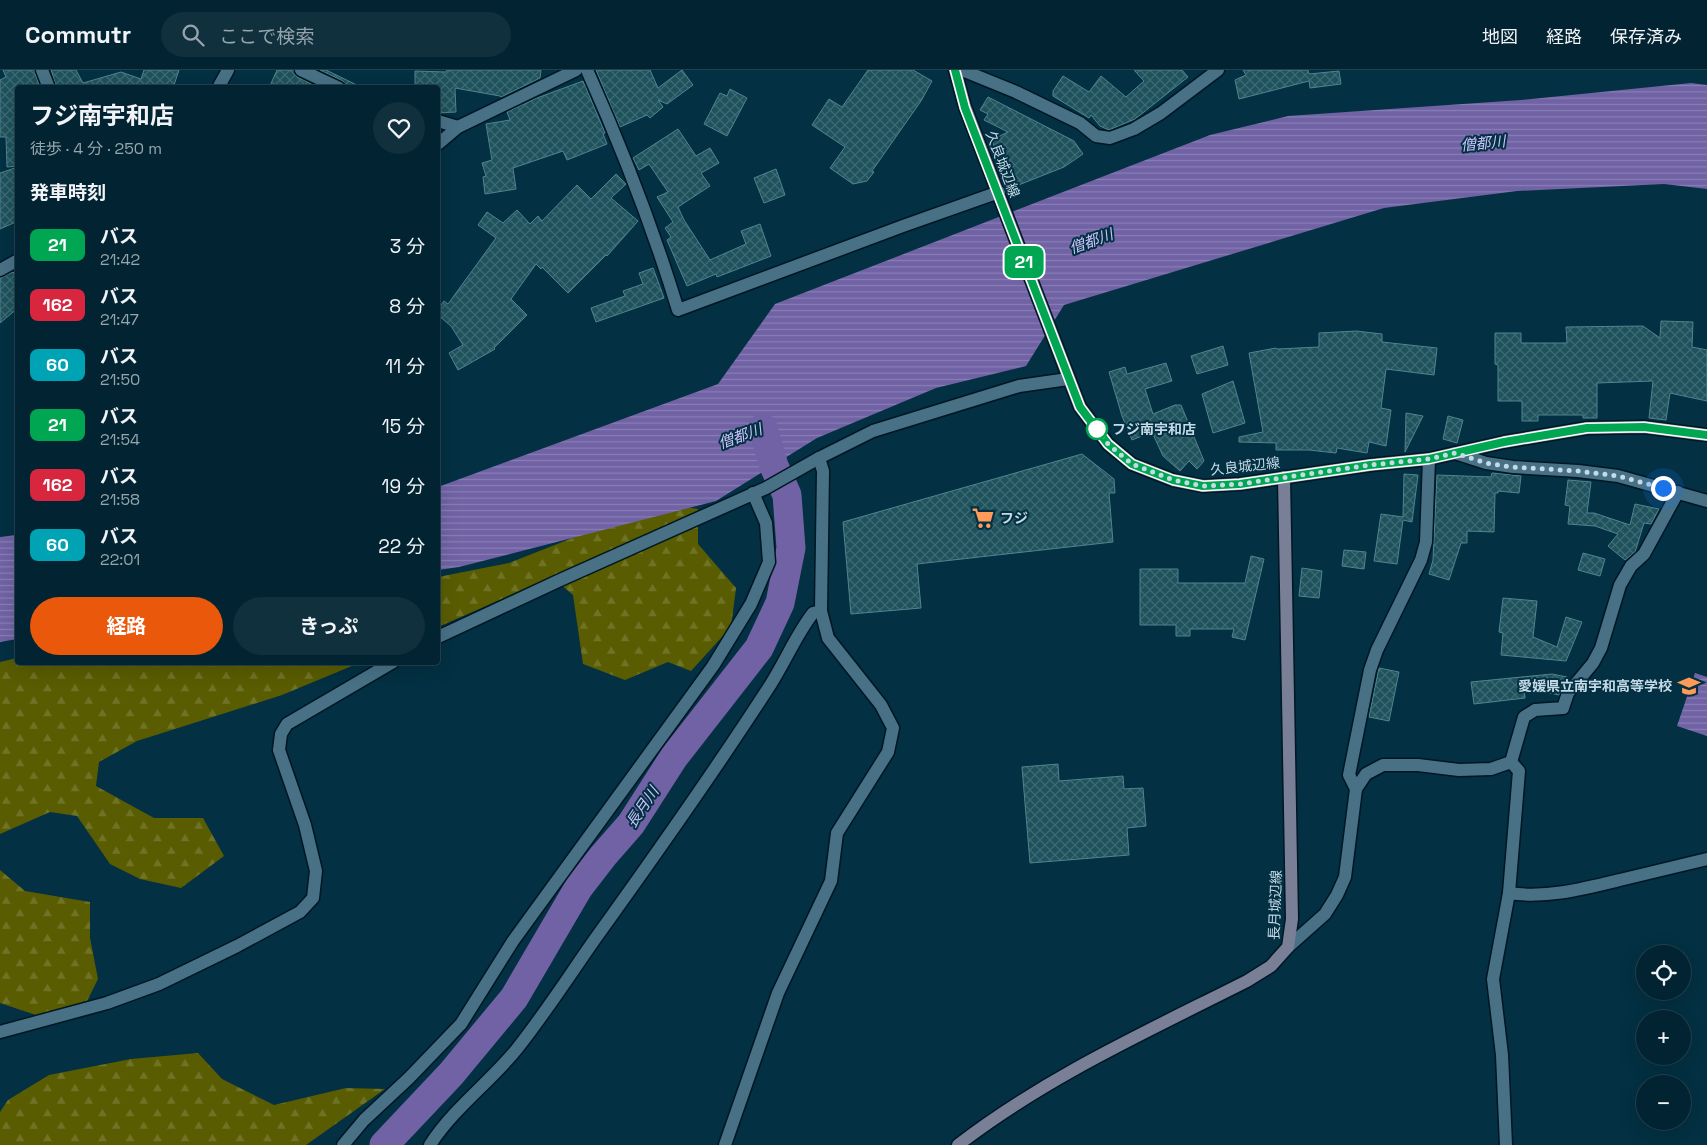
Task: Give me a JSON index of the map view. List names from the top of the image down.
{
  "streets": {
    "main road": ["久良城辺線", "長月城辺線"]
  },
  "crossings": [
    ["久良城辺線", "長月城辺線"]
  ],
  "water": ["僧都川", "長月川"],
  "places": {
    "other": ["フジ南宇和店"],
    "supermarket": ["フジ"],
    "school or university": ["愛媛県立南宇和高等学校"]
  },
  "lines": ["bus line 21"],
  "page": {
    "header": "Commutr",
    "search": "ここで検索",
    "nav": ["地図", "経路", "保存済み"],
    "on_map": "21",
    "heading": [
      ["フジ南宇和店", "徒歩 · 4 分 · 250 m"],
      "発車時刻"
    ],
    "list": [
      {
        "mark": "21",
        "name": "バス",
        "note": "21:42",
        "value": "3 分"
      },
      {
        "mark": "162",
        "name": "バス",
        "note": "21:47",
        "value": "8 分"
      },
      {
        "mark": "60",
        "name": "バス",
        "note": "21:50",
        "value": "11 分"
      },
      {
        "mark": "21",
        "name": "バス",
        "note": "21:54",
        "value": "15 分"
      },
      {
        "mark": "162",
        "name": "バス",
        "note": "21:58",
        "value": "19 分"
      },
      {
        "mark": "60",
        "name": "バス",
        "note": "22:01",
        "value": "22 分"
      }
    ],
    "buttons": ["経路", "きっぷ"],
    "map_buttons": ["+", "−"]
  }
}
